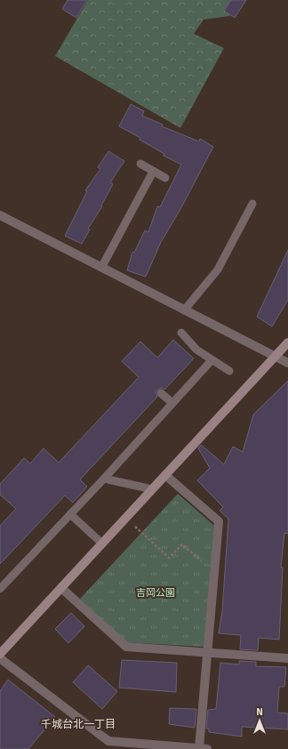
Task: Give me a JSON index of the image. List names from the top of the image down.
{
  "districts": ["千城台北一丁目"],
  "parks": ["吉岡公園"],
  "north": "top"
}
